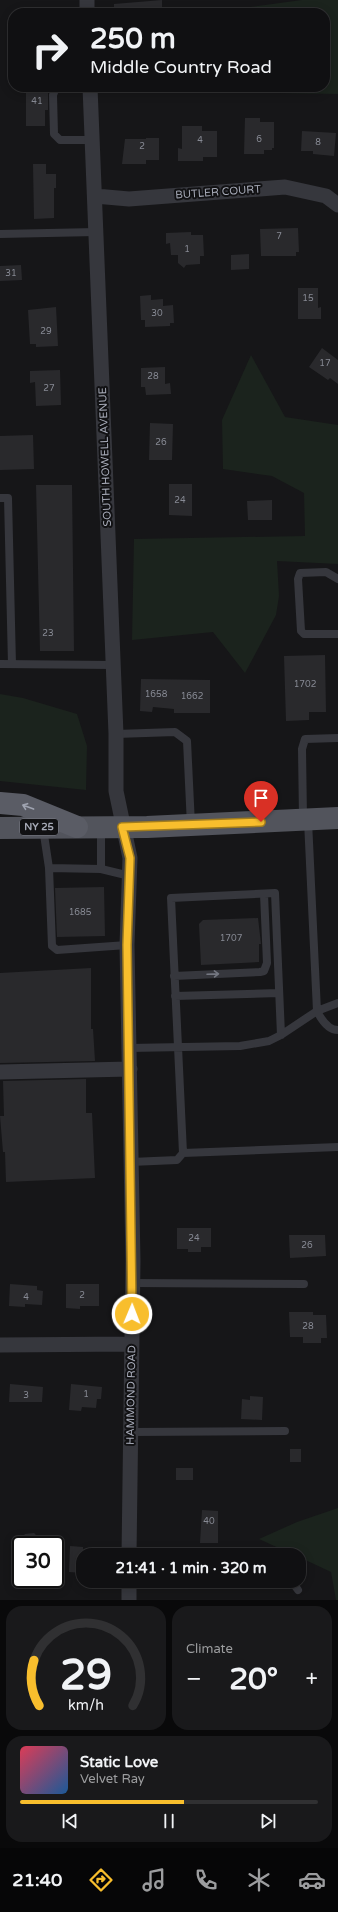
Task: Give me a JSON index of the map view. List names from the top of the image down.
{
  "streets": {
    "main road": ["NY 25"],
    "street": ["BUTLER COURT", "SOUTH HOWELL AVENUE", "HAMMOND ROAD"]
  },
  "crossings": [
    ["BUTLER COURT", "SOUTH HOWELL AVENUE"],
    ["SOUTH HOWELL AVENUE", "NY 25"],
    ["SOUTH HOWELL AVENUE", "HAMMOND ROAD"],
    ["NY 25", "HAMMOND ROAD"]
  ],
  "house_numbers": [
    "41",
    "6",
    "4",
    "8",
    "2",
    "7",
    "1",
    "31",
    "15",
    "30",
    "29",
    "17",
    "28",
    "27",
    "26",
    "24",
    "23",
    "1702",
    "1658",
    "1662",
    "1685",
    "1707",
    "24",
    "26",
    "2",
    "4",
    "28",
    "1",
    "3",
    "40"
  ],
  "page": {
    "turn": ["250 m", "Middle Country Road"],
    "limit": "30",
    "trip": "21:41 · 1 min · 320 m",
    "tile": "Climate",
    "heat": ["−", "20°", "+"],
    "song": ["Static Love", "Velvet Ray"],
    "tabs": "21:40",
    "gauge": ["29", "km/h"]
  }
}
